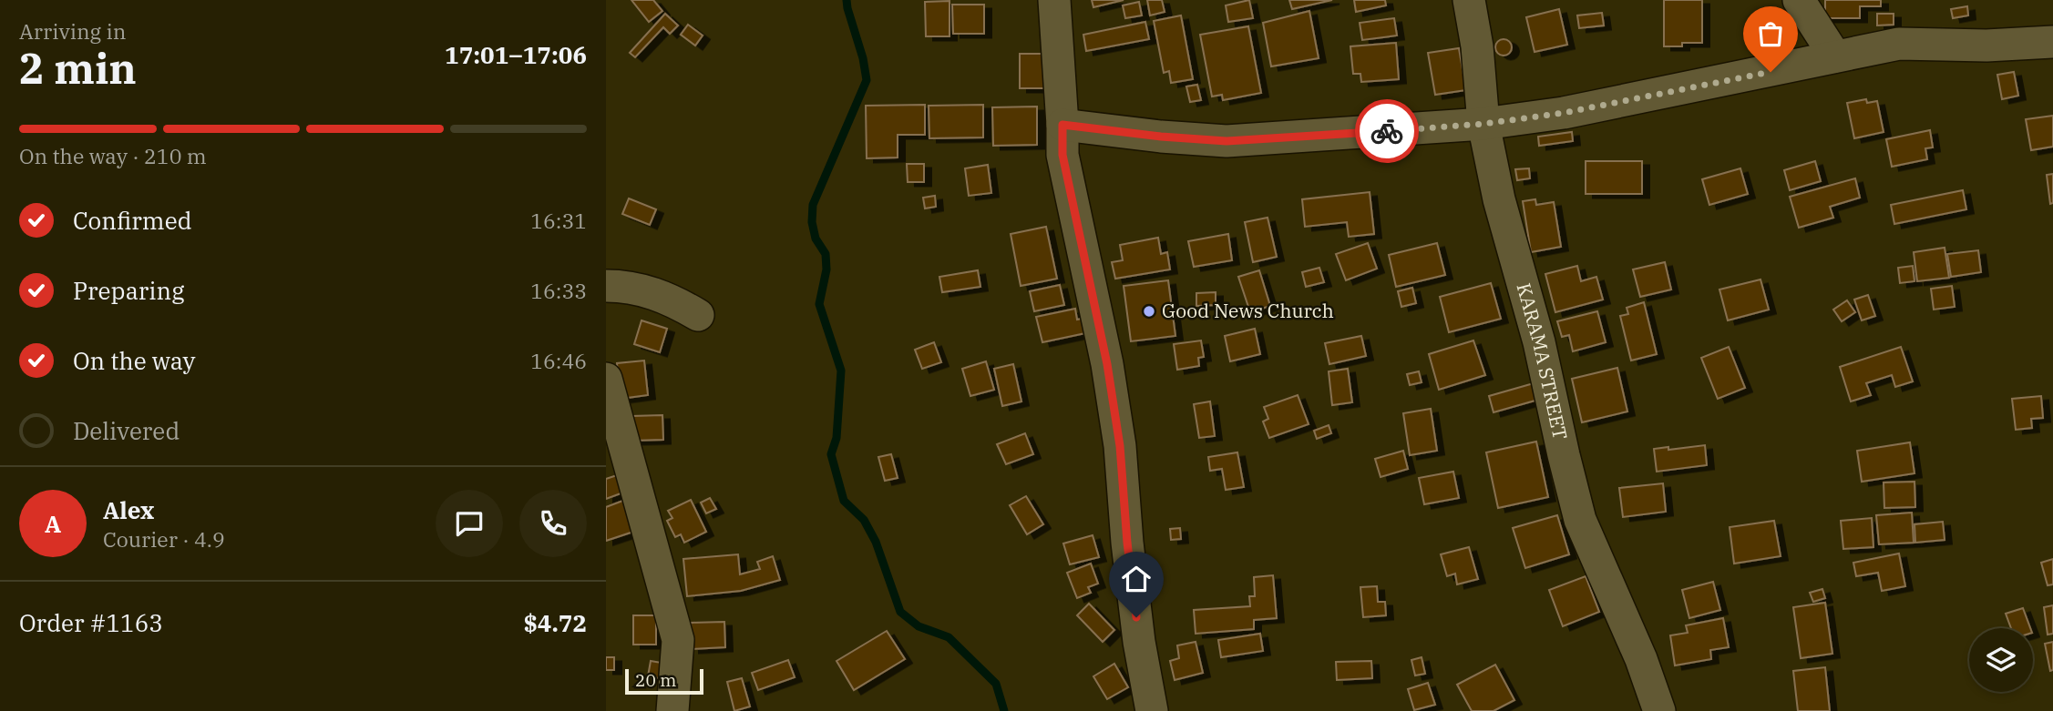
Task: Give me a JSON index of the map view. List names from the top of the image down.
{
  "streets": {
    "street": ["KARAMA STREET"]
  },
  "places": ["Good News Church"],
  "scale_bar": "20 m",
  "page": {
    "heading": ["2 min", "Arriving in", "17:01–17:06"],
    "panel": [
      "Alex",
      "Courier · 4.9",
      "Order #1163",
      "$4.72"
    ],
    "bar": "On the way · 210 m",
    "list": [
      ["Confirmed", "16:31"],
      ["Preparing", "16:33"],
      ["On the way", "16:46"],
      "Delivered"
    ],
    "round": "A",
    "scale": "20 m"
  }
}
